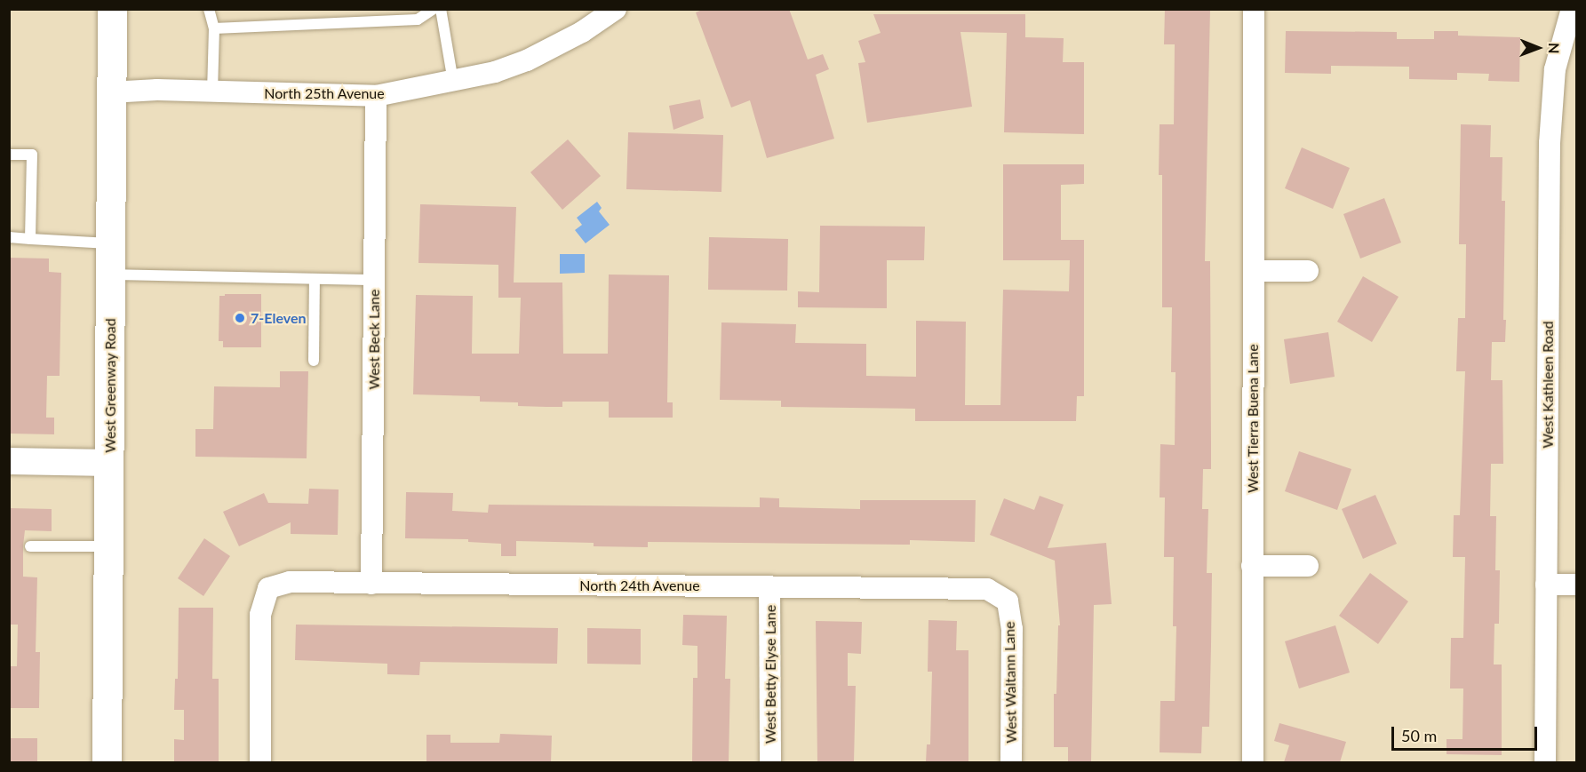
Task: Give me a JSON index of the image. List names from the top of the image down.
{
  "streets": {
    "main road": ["West Greenway Road"],
    "street": [
      "North 25th Avenue",
      "West Beck Lane",
      "West Kathleen Road",
      "West Tierra Buena Lane",
      "North 24th Avenue",
      "West Betty Elyse Lane",
      "West Waltann Lane"
    ]
  },
  "crossings": [
    ["North 25th Avenue", "West Beck Lane"],
    ["North 25th Avenue", "West Greenway Road"],
    ["West Beck Lane", "North 24th Avenue"],
    ["North 24th Avenue", "West Betty Elyse Lane"],
    ["North 24th Avenue", "West Waltann Lane"]
  ],
  "places": ["7-Eleven"],
  "scale_bar": "50 m",
  "north": "right"
}
